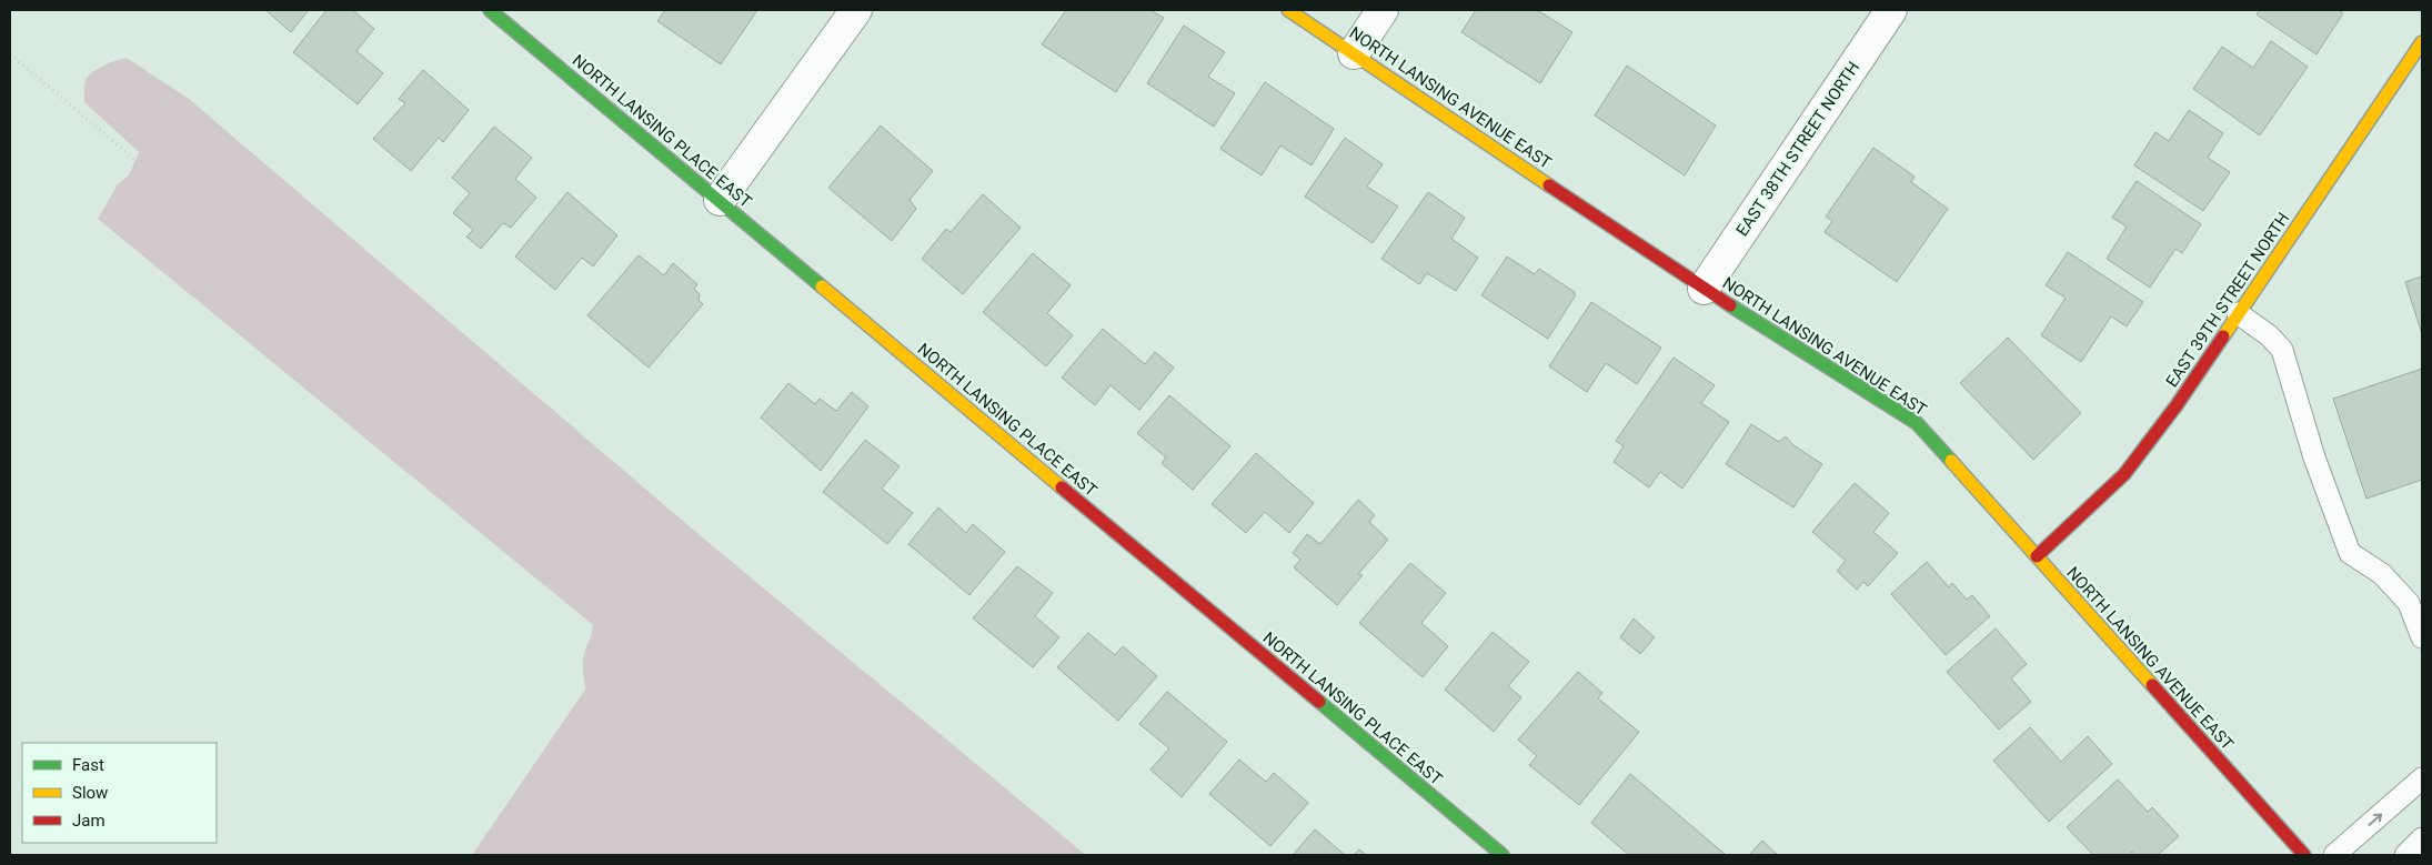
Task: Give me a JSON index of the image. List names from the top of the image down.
{
  "streets": {
    "street": [
      "NORTH LANSING AVENUE EAST",
      "NORTH LANSING PLACE EAST",
      "EAST 38TH STREET NORTH",
      "EAST 39TH STREET NORTH"
    ]
  },
  "crossings": [
    ["NORTH LANSING AVENUE EAST", "EAST 38TH STREET NORTH"],
    ["NORTH LANSING AVENUE EAST", "EAST 39TH STREET NORTH"]
  ],
  "legend": ["Fast", "Slow", "Jam"]
}
